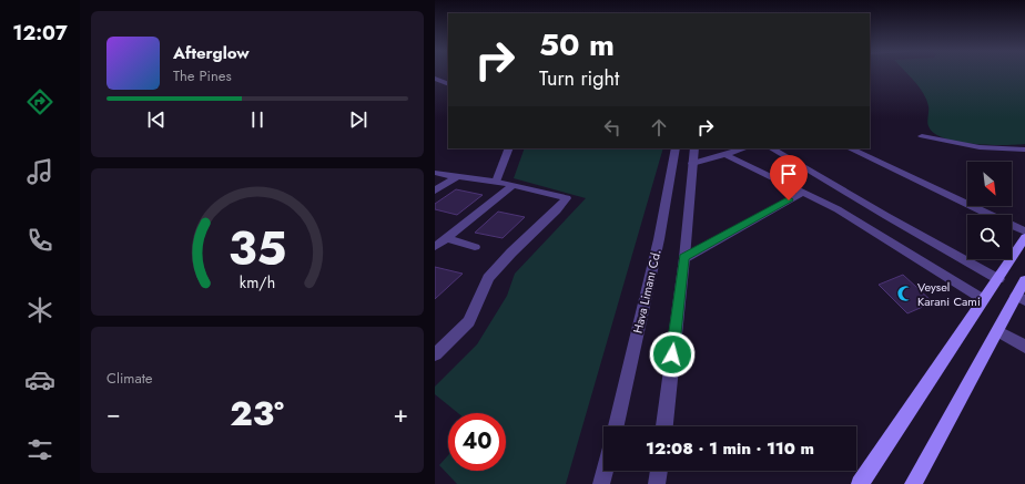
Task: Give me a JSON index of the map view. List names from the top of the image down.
{
  "streets": {
    "street": ["Hava Limanı Cd."]
  },
  "places": {
    "mosque": ["Veysel Karani Cami"]
  },
  "north": "bottom right",
  "page": {
    "tabs": "12:07",
    "turn": ["50 m", "Turn right"],
    "song": ["Afterglow", "The Pines"],
    "tile": "Climate",
    "heat": ["−", "23°", "+"],
    "limit": "40",
    "trip": "12:08 · 1 min · 110 m",
    "gauge": ["35", "km/h"]
  }
}
